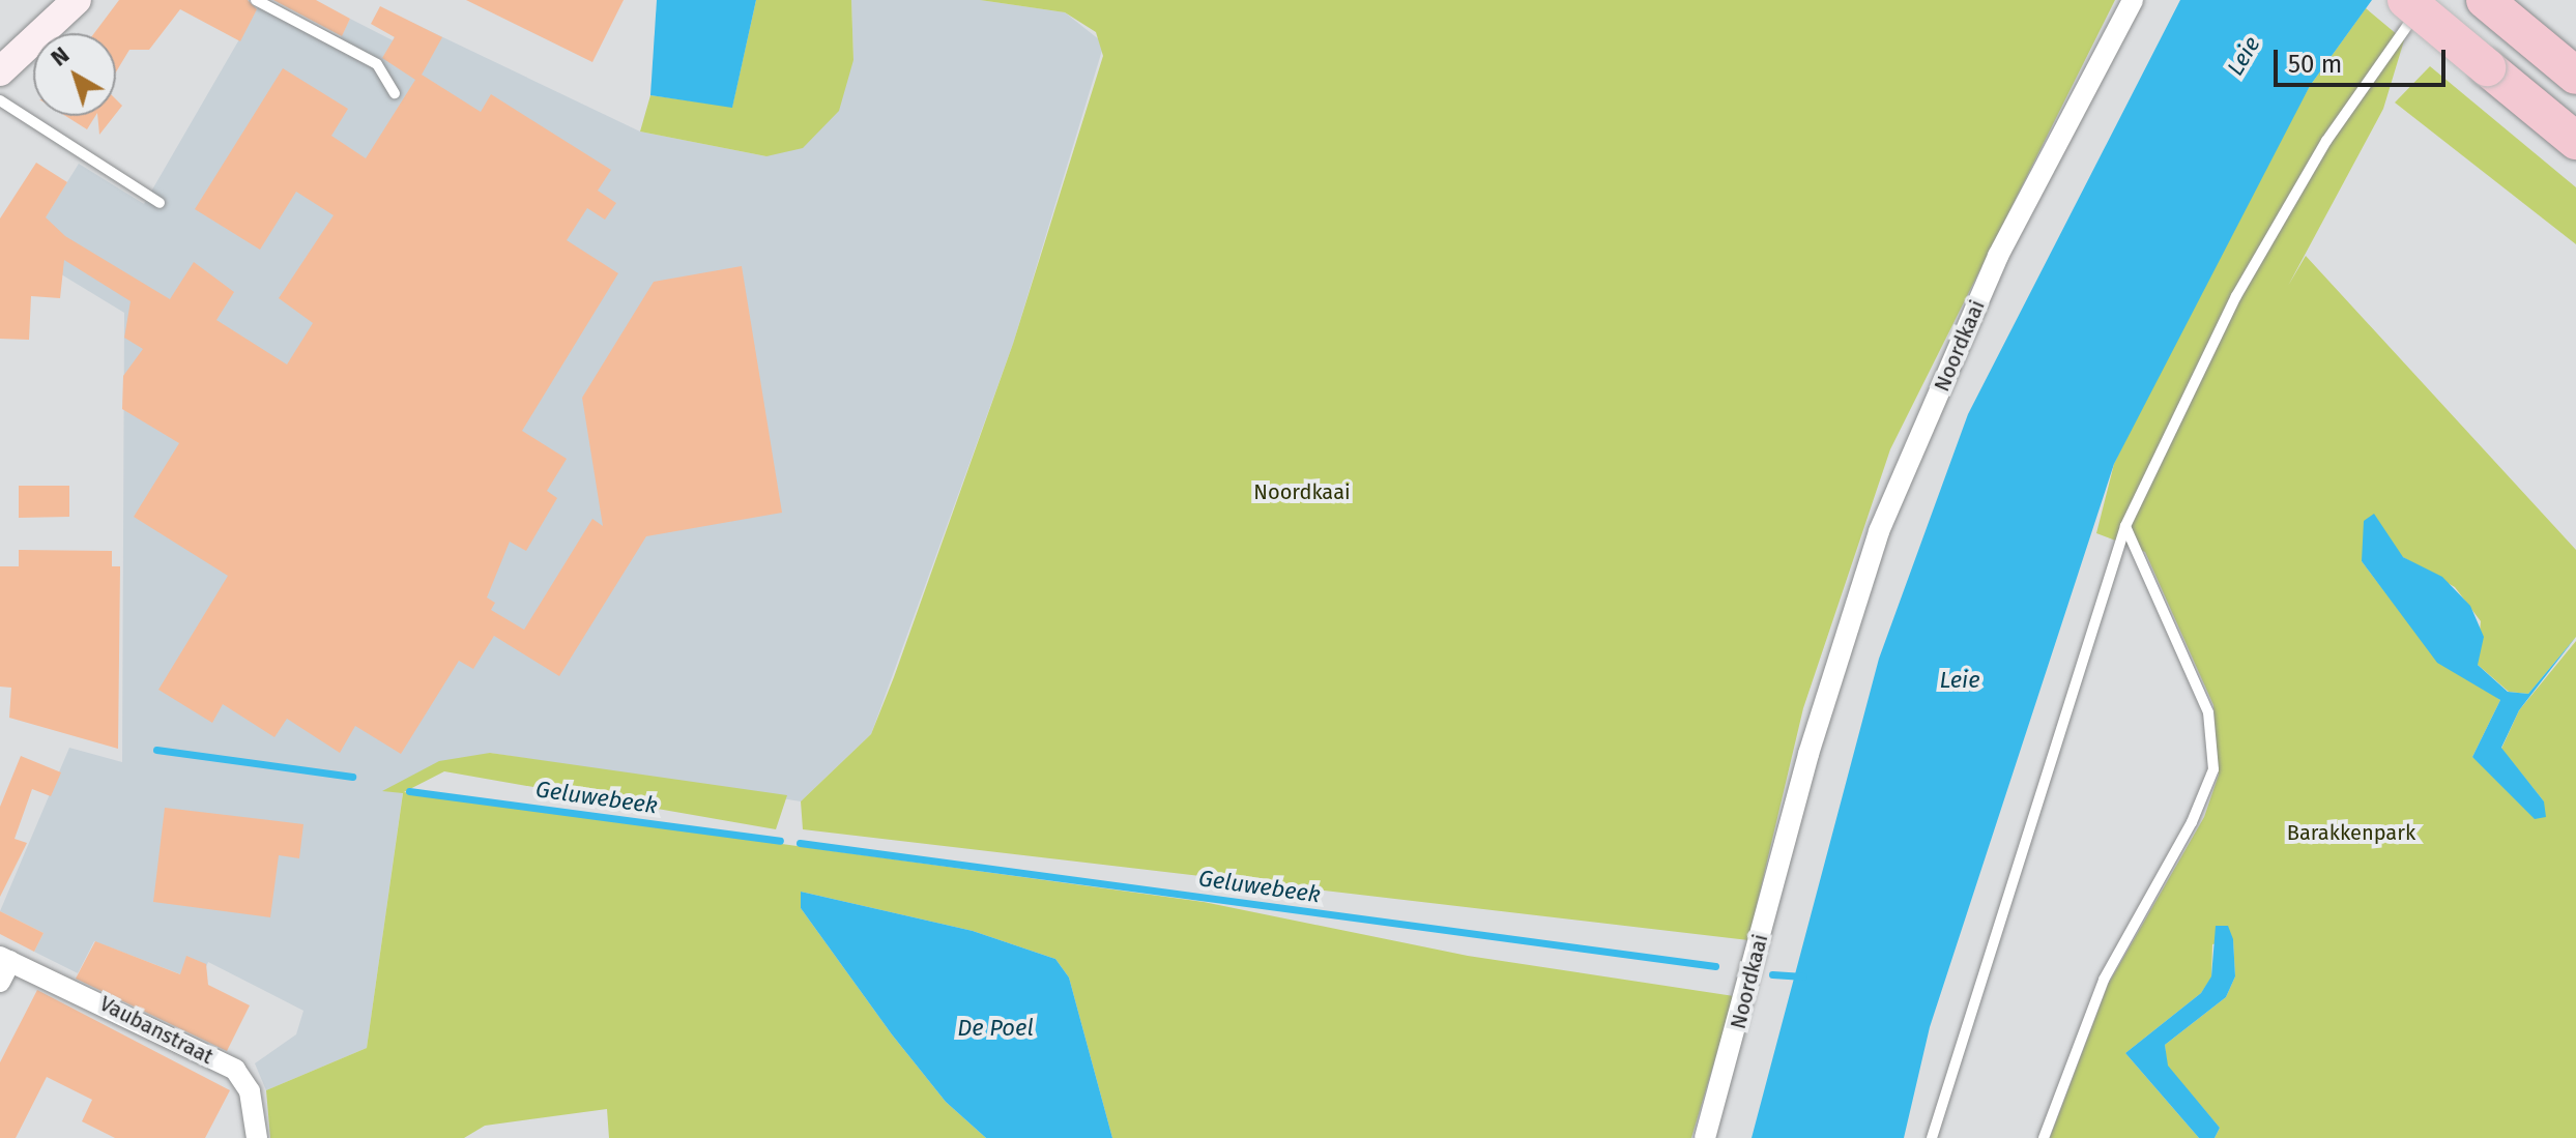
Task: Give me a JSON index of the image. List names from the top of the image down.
{
  "streets": {
    "street": ["Noordkaai", "Vaubanstraat"]
  },
  "water": ["Leie", "Geluwebeek", "De Poel"],
  "parks": ["Noordkaai", "Barakkenpark"],
  "scale_bar": "50 m",
  "north": "top left"
}
